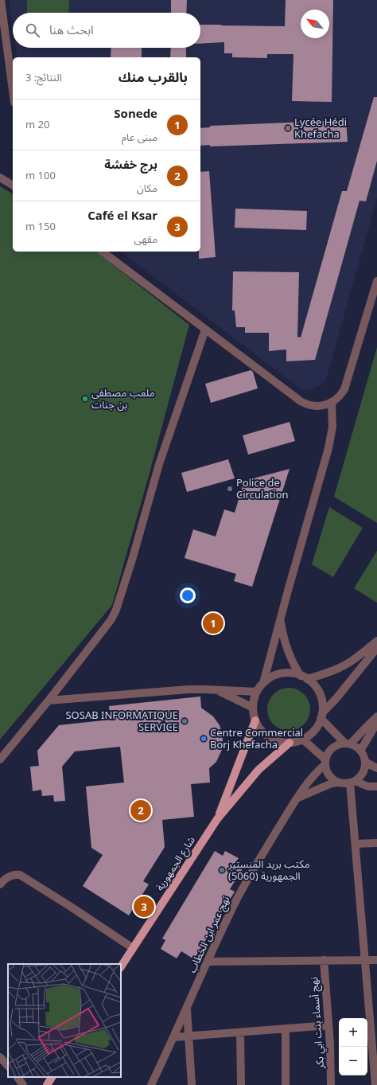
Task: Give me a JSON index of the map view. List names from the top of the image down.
{
  "streets": {
    "main road": ["شارع الجمهورية"],
    "street": ["نهج عمر ابن الخطاب", "نهج أسماء بنت ابي بكر"]
  },
  "places": [
    "Lycée Hédi Khefacha",
    "ملعب مصطفى بن جنات",
    "Police de Circulation",
    "SOSAB INFORMATIQUE SERVICE",
    "Centre Commercial Borj Khefacha",
    "مكتب بريد المنستير الجمهورية (5060)"
  ],
  "north": "top left",
  "page": {
    "search": "ابحث هنا",
    "heading": ["بالقرب منك", "النتائج: 3"],
    "list": [
      {
        "mark": "1",
        "name": "Sonede",
        "note": "مبنى عام",
        "value": "20 m"
      },
      {
        "mark": "2",
        "name": "برج خفشة",
        "note": "مكان",
        "value": "100 m"
      },
      {
        "mark": "3",
        "name": "Café el Ksar",
        "note": "مقهى",
        "value": "150 m"
      }
    ],
    "pins": ["1", "2", "3"],
    "map_buttons": ["+", "−"]
  }
}
